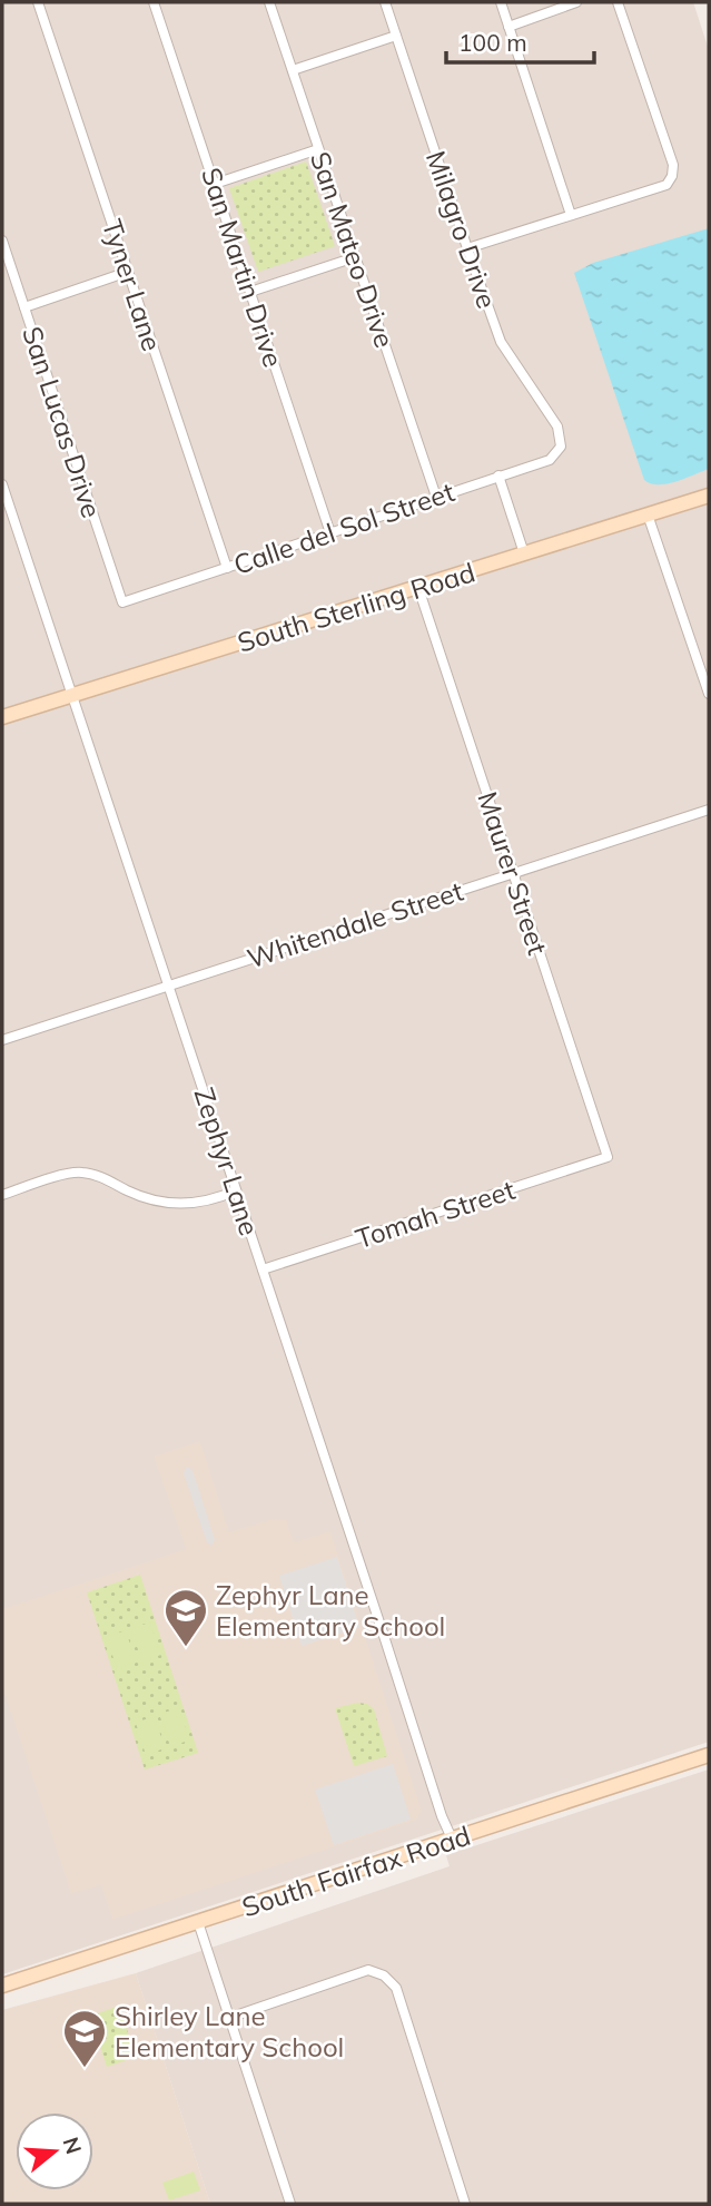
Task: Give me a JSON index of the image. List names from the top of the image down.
{
  "streets": {
    "street": [
      "Milagro Drive",
      "San Mateo Drive",
      "San Martin Drive",
      "Tyner Lane",
      "San Lucas Drive",
      "Calle del Sol Street",
      "South Sterling Road",
      "Maurer Street",
      "Whitendale Street",
      "Zephyr Lane",
      "Tomah Street",
      "South Fairfax Road"
    ]
  },
  "crossings": [
    ["Milagro Drive", "Calle del Sol Street"],
    ["San Mateo Drive", "Calle del Sol Street"],
    ["San Martin Drive", "Calle del Sol Street"],
    ["Tyner Lane", "Calle del Sol Street"],
    ["San Lucas Drive", "Calle del Sol Street"],
    ["South Sterling Road", "Maurer Street"],
    ["South Sterling Road", "Zephyr Lane"],
    ["Maurer Street", "Whitendale Street"],
    ["Maurer Street", "Tomah Street"],
    ["Whitendale Street", "Zephyr Lane"],
    ["Zephyr Lane", "Tomah Street"],
    ["Zephyr Lane", "South Fairfax Road"]
  ],
  "places": {
    "school or university": ["Zephyr Lane Elementary School", "Shirley Lane Elementary School"]
  },
  "scale_bar": "100 m",
  "north": "right"
}
